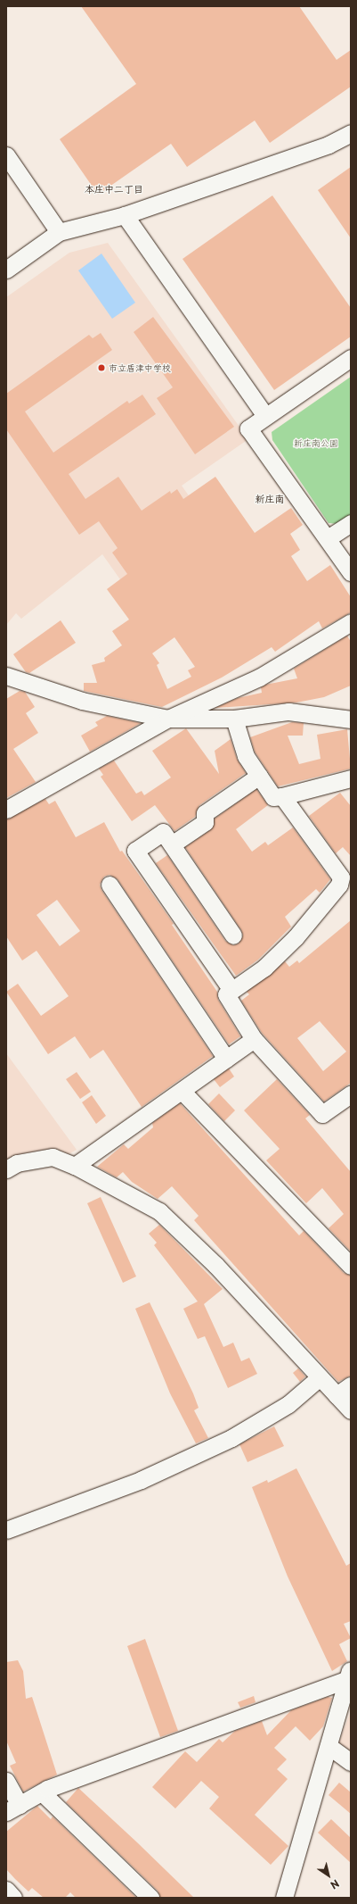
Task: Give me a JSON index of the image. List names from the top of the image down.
{
  "districts": ["本庄中二丁目", "新庄南"],
  "parks": ["新庄南公園"],
  "places": ["市立盾津中学校"],
  "north": "bottom right"
}
